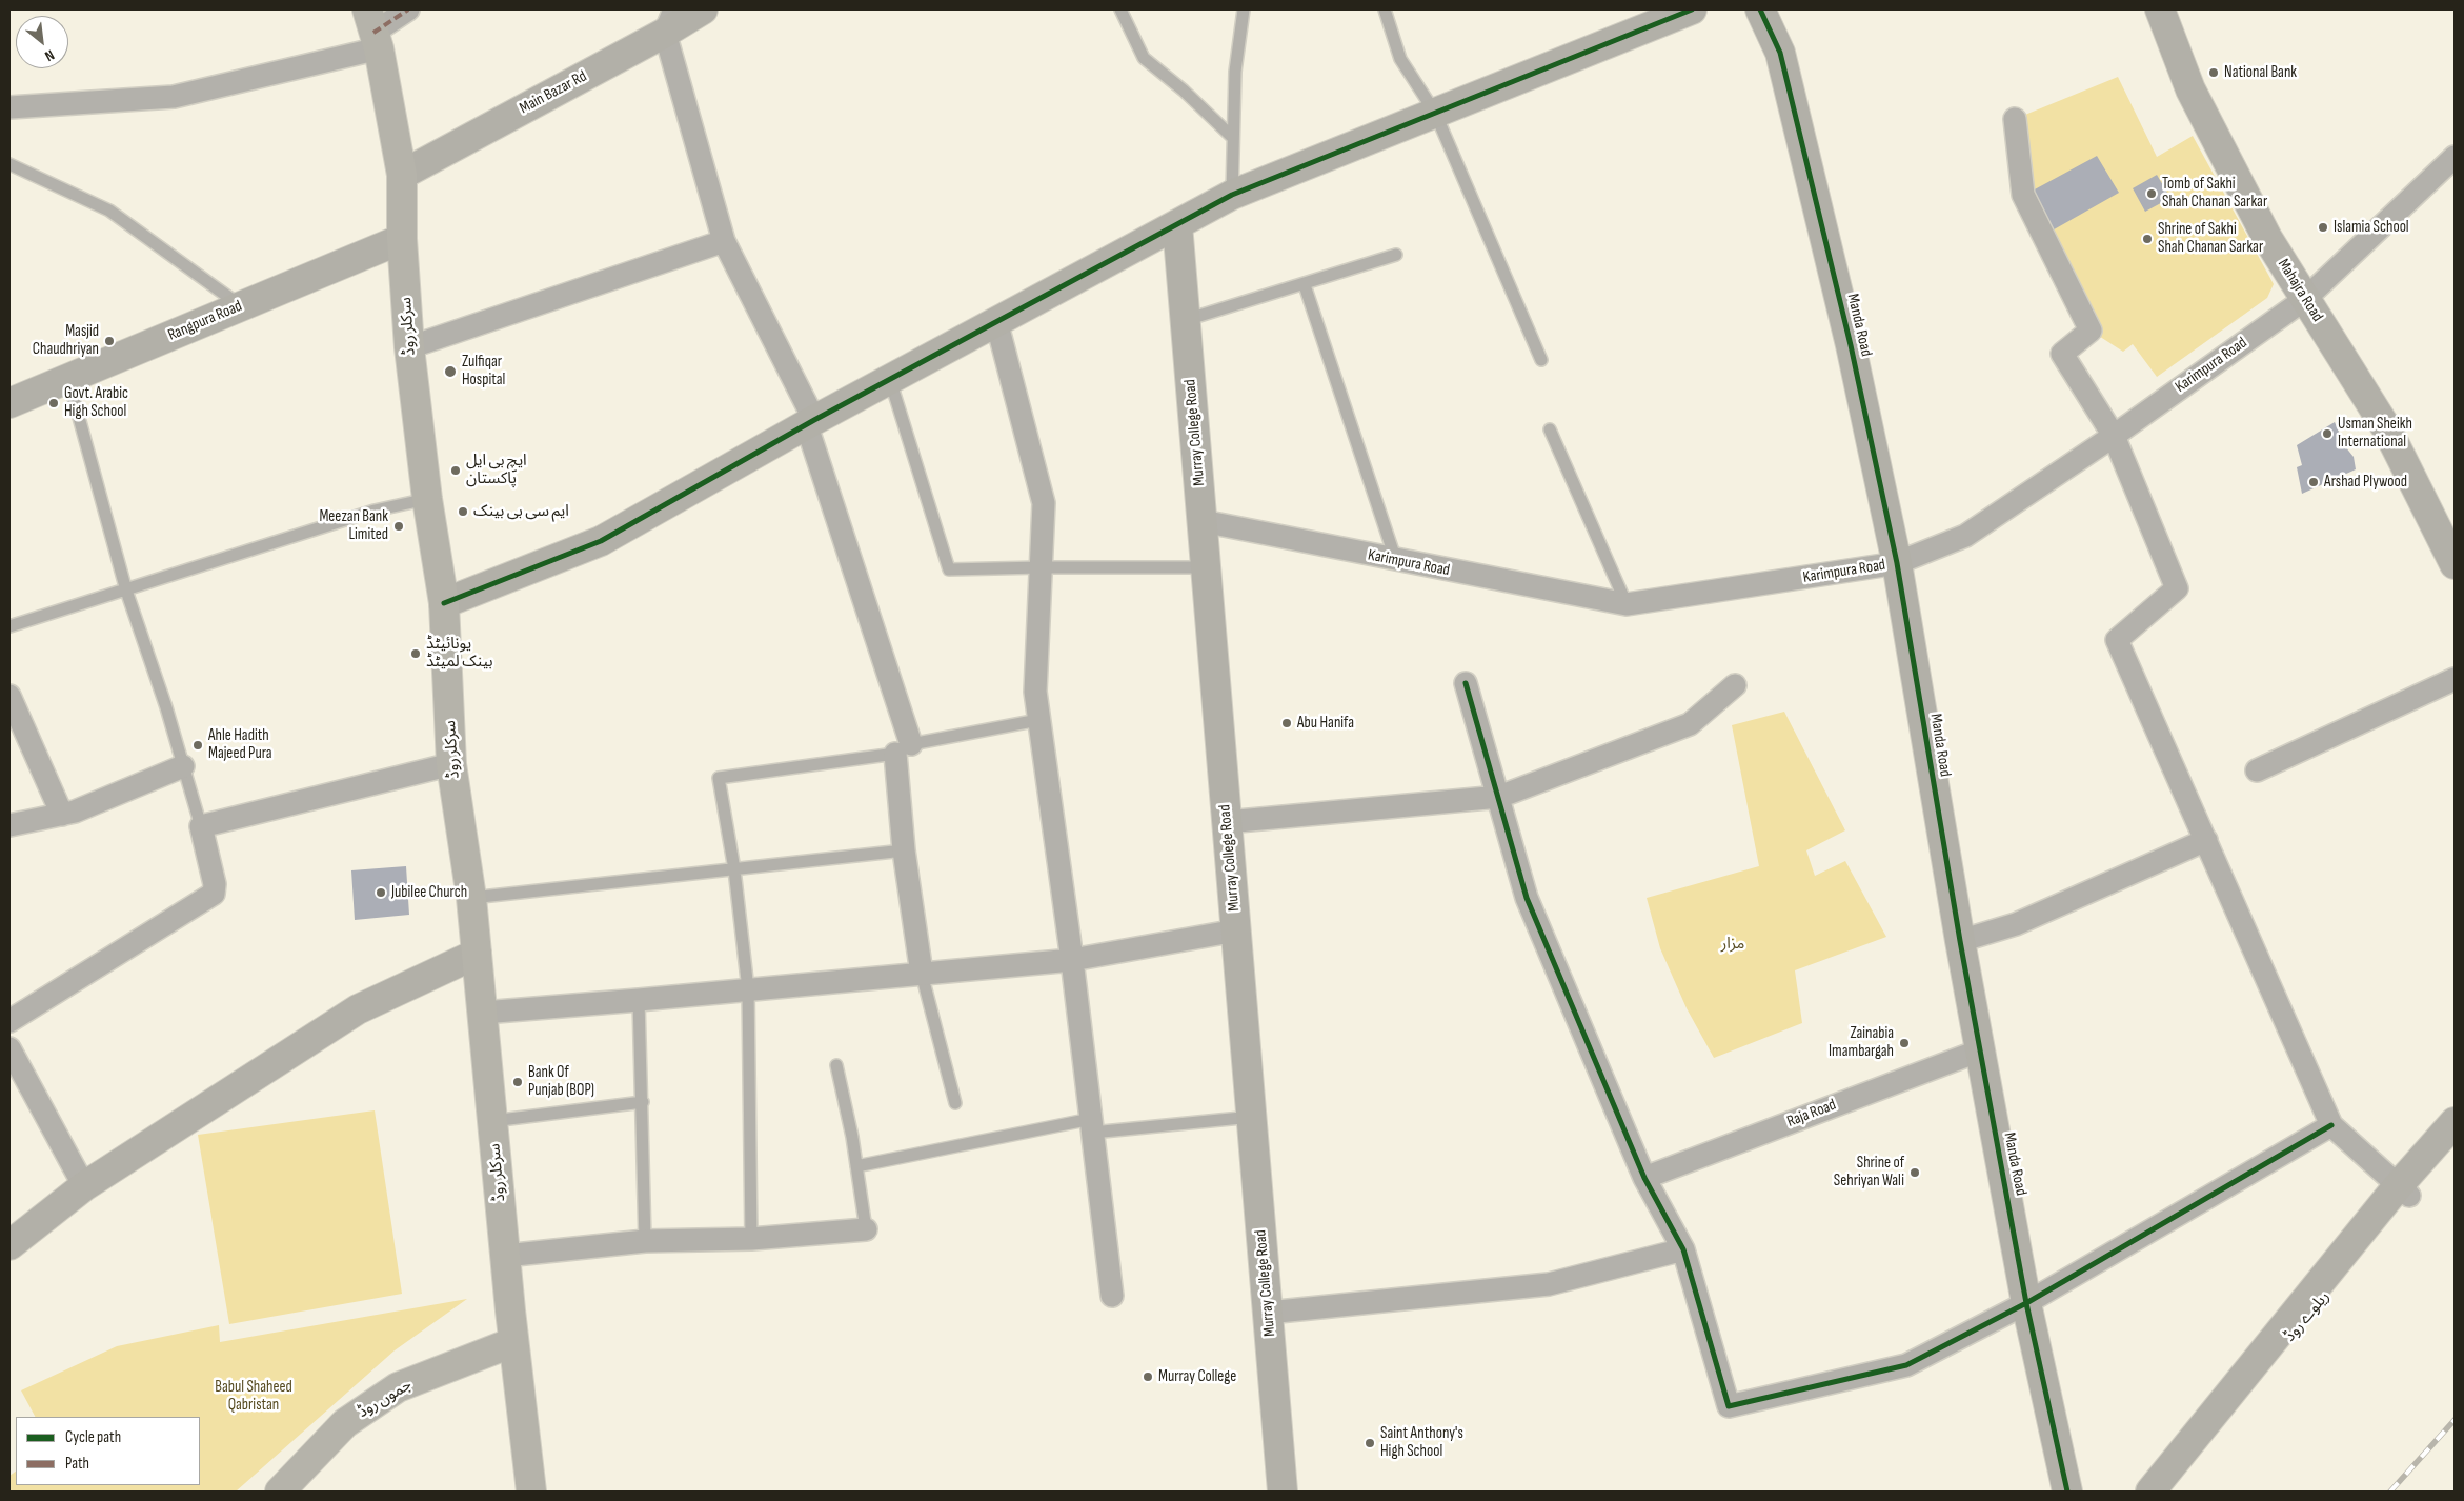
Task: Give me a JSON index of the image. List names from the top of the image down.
{
  "streets": {
    "main road": ["سرکلر روڈ", "جموں روڈ"],
    "street": [
      "Main Bazar Rd",
      "Mahajra Road",
      "Rangpura Road",
      "Manda Road",
      "Karimpura Road",
      "Murray College Road",
      "Raja Road",
      "ریلوے روڈ"
    ]
  },
  "crossings": [
    ["Main Bazar Rd", "سرکلر روڈ"],
    ["Mahajra Road", "Karimpura Road"],
    ["Rangpura Road", "سرکلر روڈ"],
    ["Manda Road", "Karimpura Road"],
    ["Manda Road", "Raja Road"],
    ["سرکلر روڈ", "جموں روڈ"],
    ["Karimpura Road", "Murray College Road"]
  ],
  "parks": ["مزار", "Babul Shaheed Qabristan"],
  "places": [
    "National Bank",
    "Tomb of Sakhi Shah Chanan Sarkar",
    "Islamia School",
    "Shrine of Sakhi Shah Chanan Sarkar",
    "Masjid Chaudhriyan",
    "Zulfiqar Hospital",
    "Govt. Arabic High School",
    "Usman Sheikh International",
    "ایچ بی ایل پاکستان",
    "Arshad Plywood",
    "ایم سی بی بینک",
    "Meezan Bank Limited",
    "یونائیٹڈ بینک لمیٹڈ",
    "Abu Hanifa",
    "Ahle Hadith Majeed Pura",
    "Jubilee Church",
    "Zainabia Imambargah",
    "Bank Of Punjab (BOP)",
    "Shrine of Sehriyan Wali",
    "Murray College",
    "Saint Anthony's High School"
  ],
  "legend": ["Cycle path", "Path"],
  "north": "bottom right"
}
